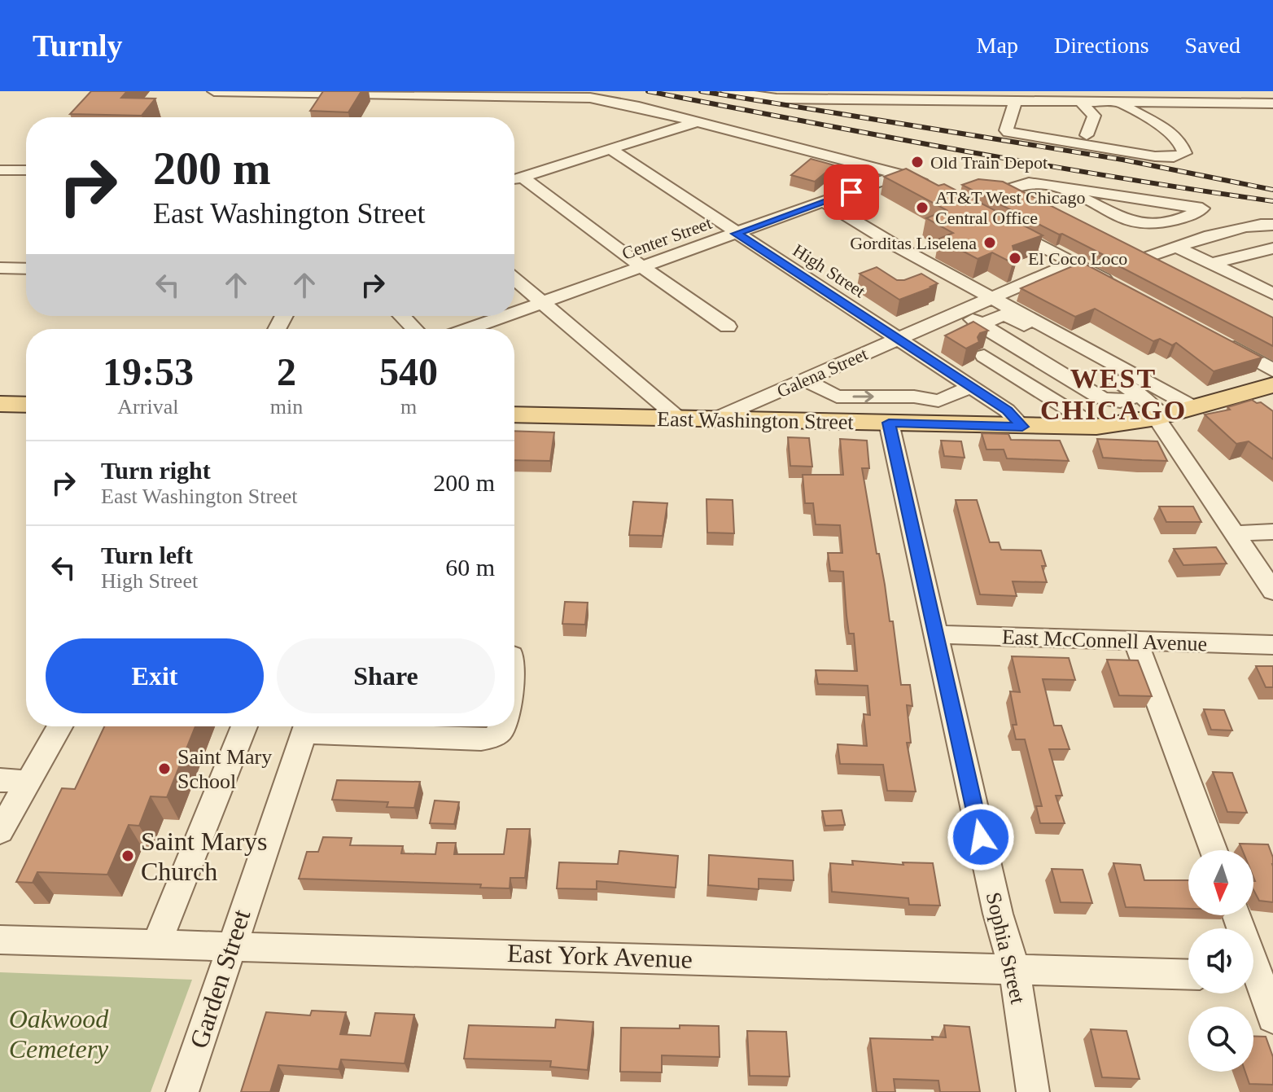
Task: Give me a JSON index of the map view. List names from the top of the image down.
{
  "streets": {
    "main road": ["East Washington Street"],
    "street": [
      "Center Street",
      "High Street",
      "Galena Street",
      "East McConnell Avenue",
      "Sophia Street",
      "East York Avenue",
      "Garden Street"
    ]
  },
  "crossings": [
    ["Center Street", "High Street"],
    ["High Street", "Galena Street"],
    ["High Street", "East Washington Street"],
    ["Galena Street", "East Washington Street"],
    ["East Washington Street", "Sophia Street"],
    ["East McConnell Avenue", "Sophia Street"],
    ["Sophia Street", "East York Avenue"],
    ["East York Avenue", "Garden Street"]
  ],
  "districts": ["WEST CHICAGO"],
  "parks": ["Oakwood Cemetery"],
  "places": [
    "Old Train Depot",
    "AT&T West Chicago Central Office",
    "Gorditas Liselena",
    "El Coco Loco",
    "Saint Mary School",
    "Saint Marys Church"
  ],
  "north": "bottom",
  "page": {
    "header": "Turnly",
    "nav": ["Map", "Directions", "Saved"],
    "turn": ["200 m", "East Washington Street"],
    "eta": [
      "19:53",
      "Arrival",
      "2",
      "min",
      "540",
      "m"
    ],
    "list": [
      {
        "name": "Turn right",
        "note": "East Washington Street",
        "value": "200 m"
      },
      {
        "name": "Turn left",
        "note": "High Street",
        "value": "60 m"
      }
    ],
    "buttons": ["Exit", "Share"]
  }
}
